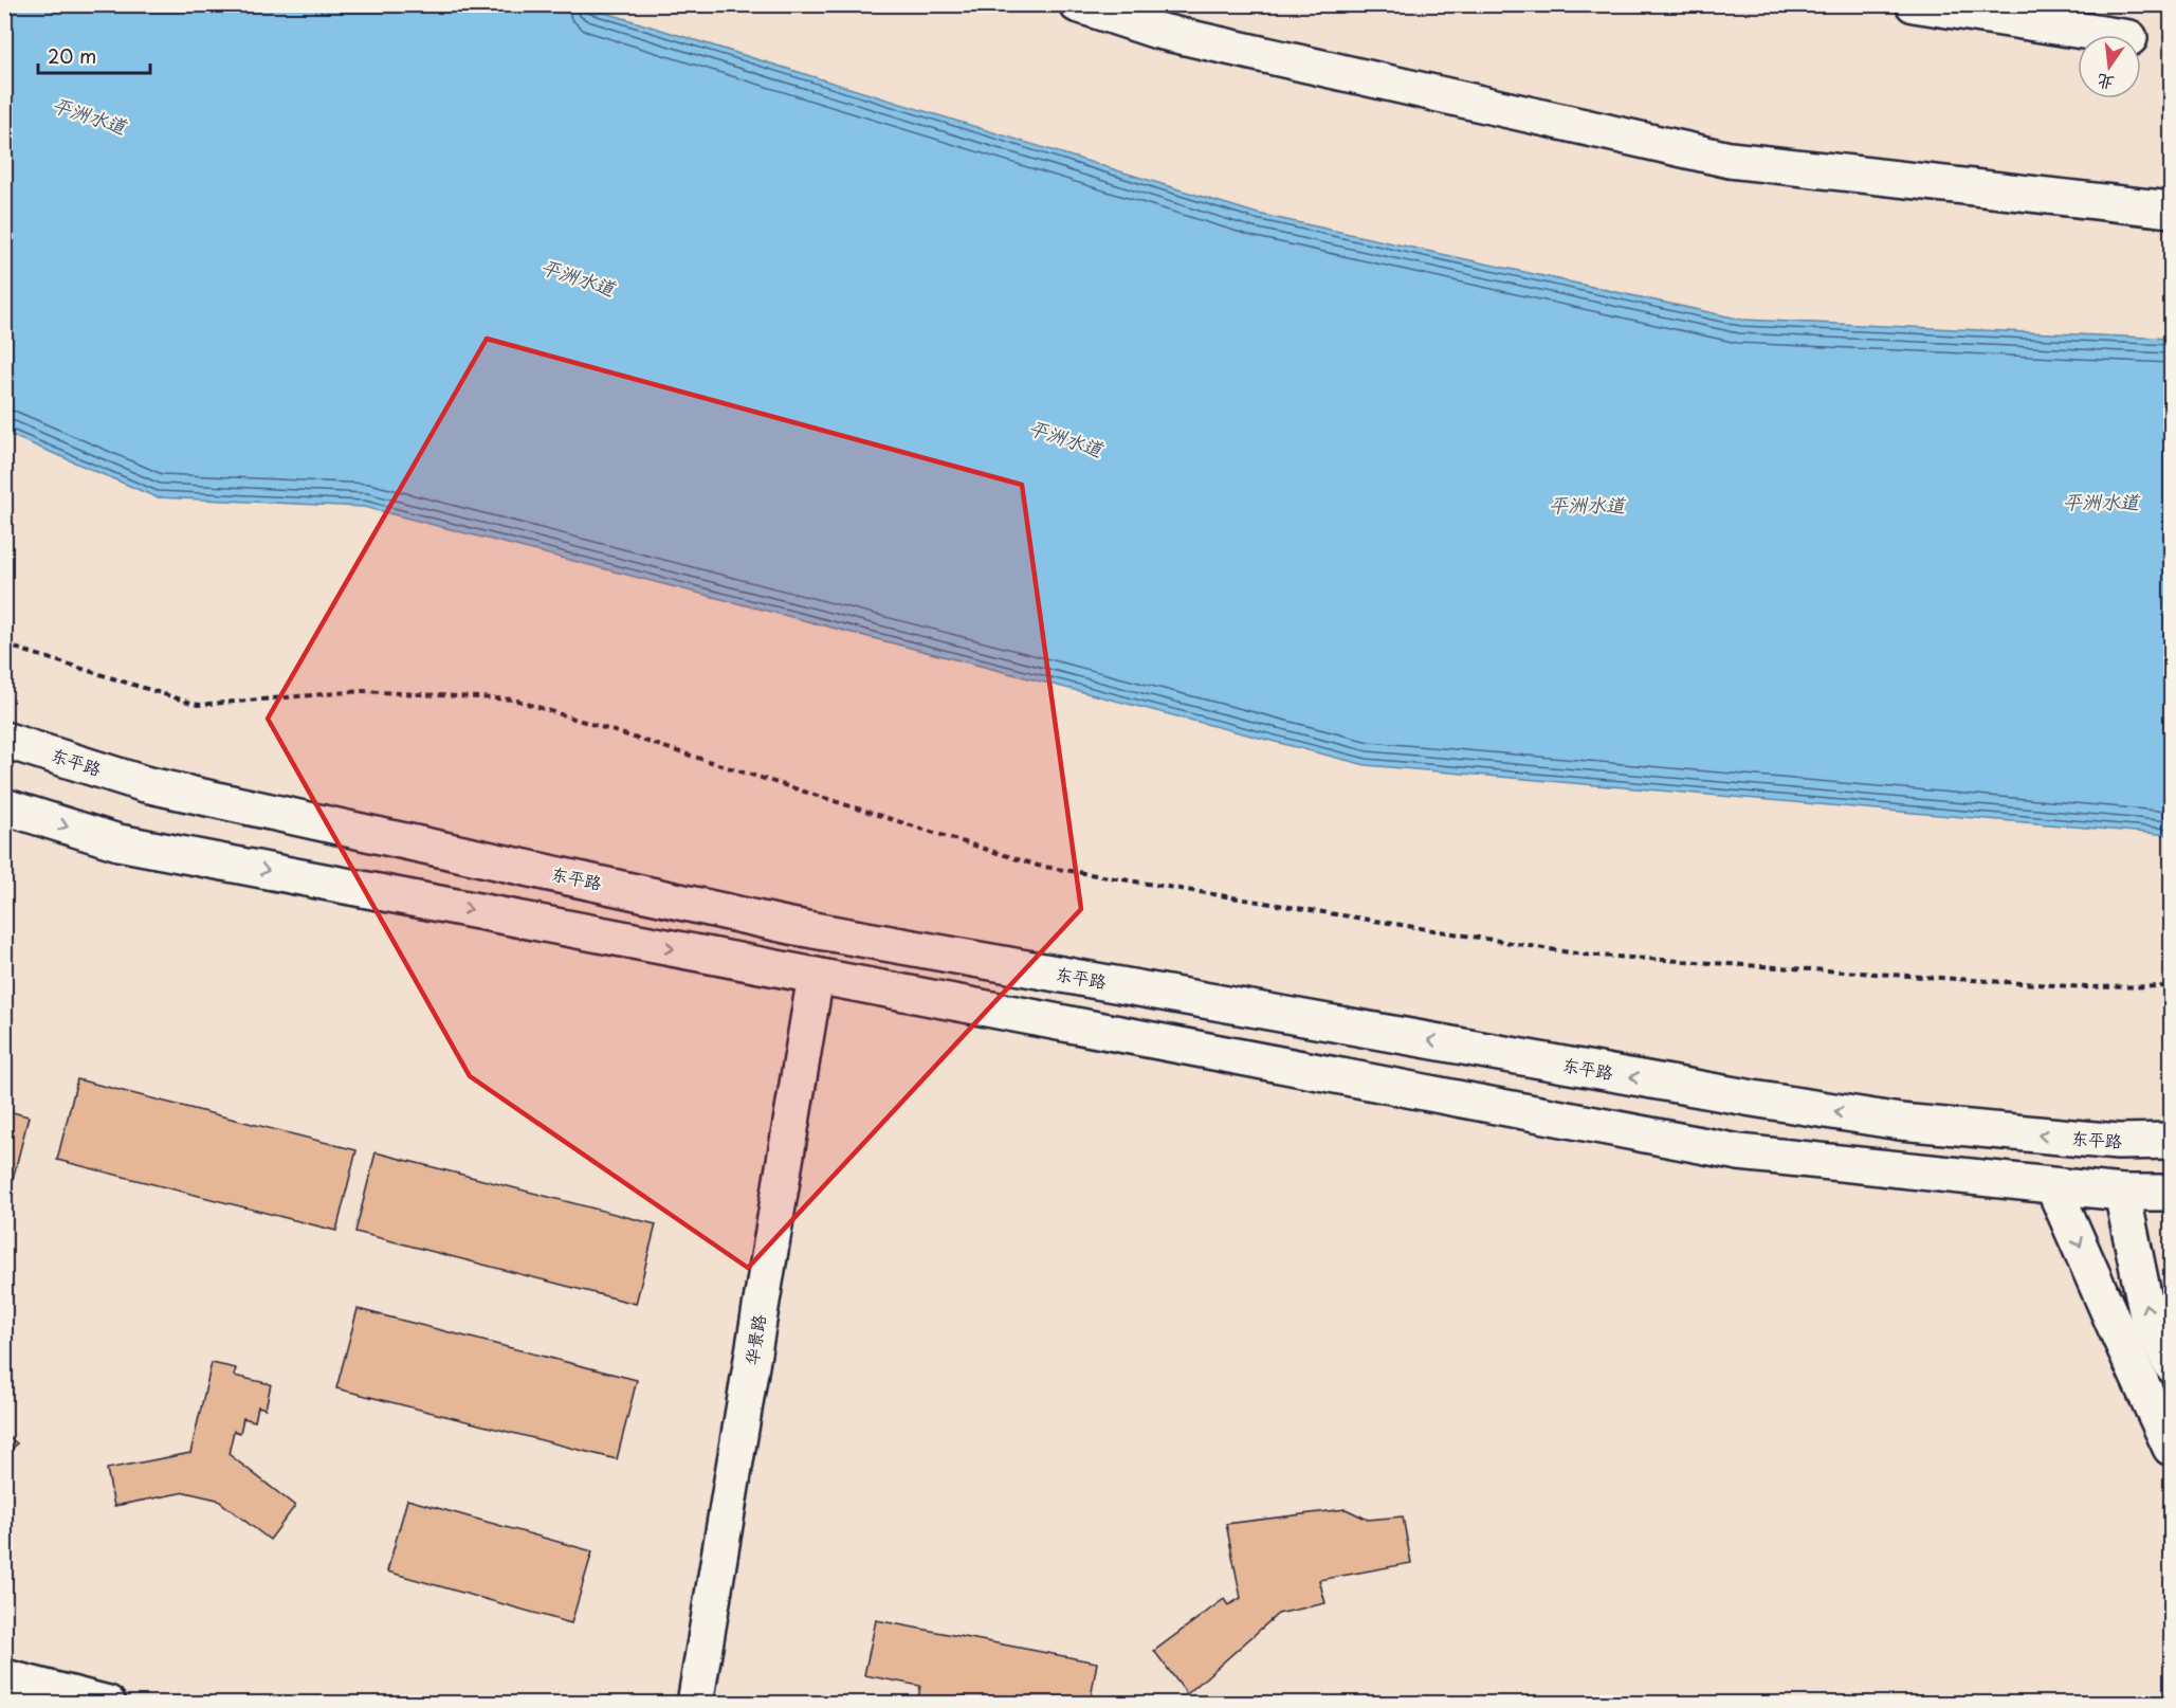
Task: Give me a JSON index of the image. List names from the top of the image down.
{
  "streets": {
    "main road": ["东平路", "华景路"]
  },
  "water": ["平洲水道"],
  "scale_bar": "20 m",
  "north": "bottom"
}
